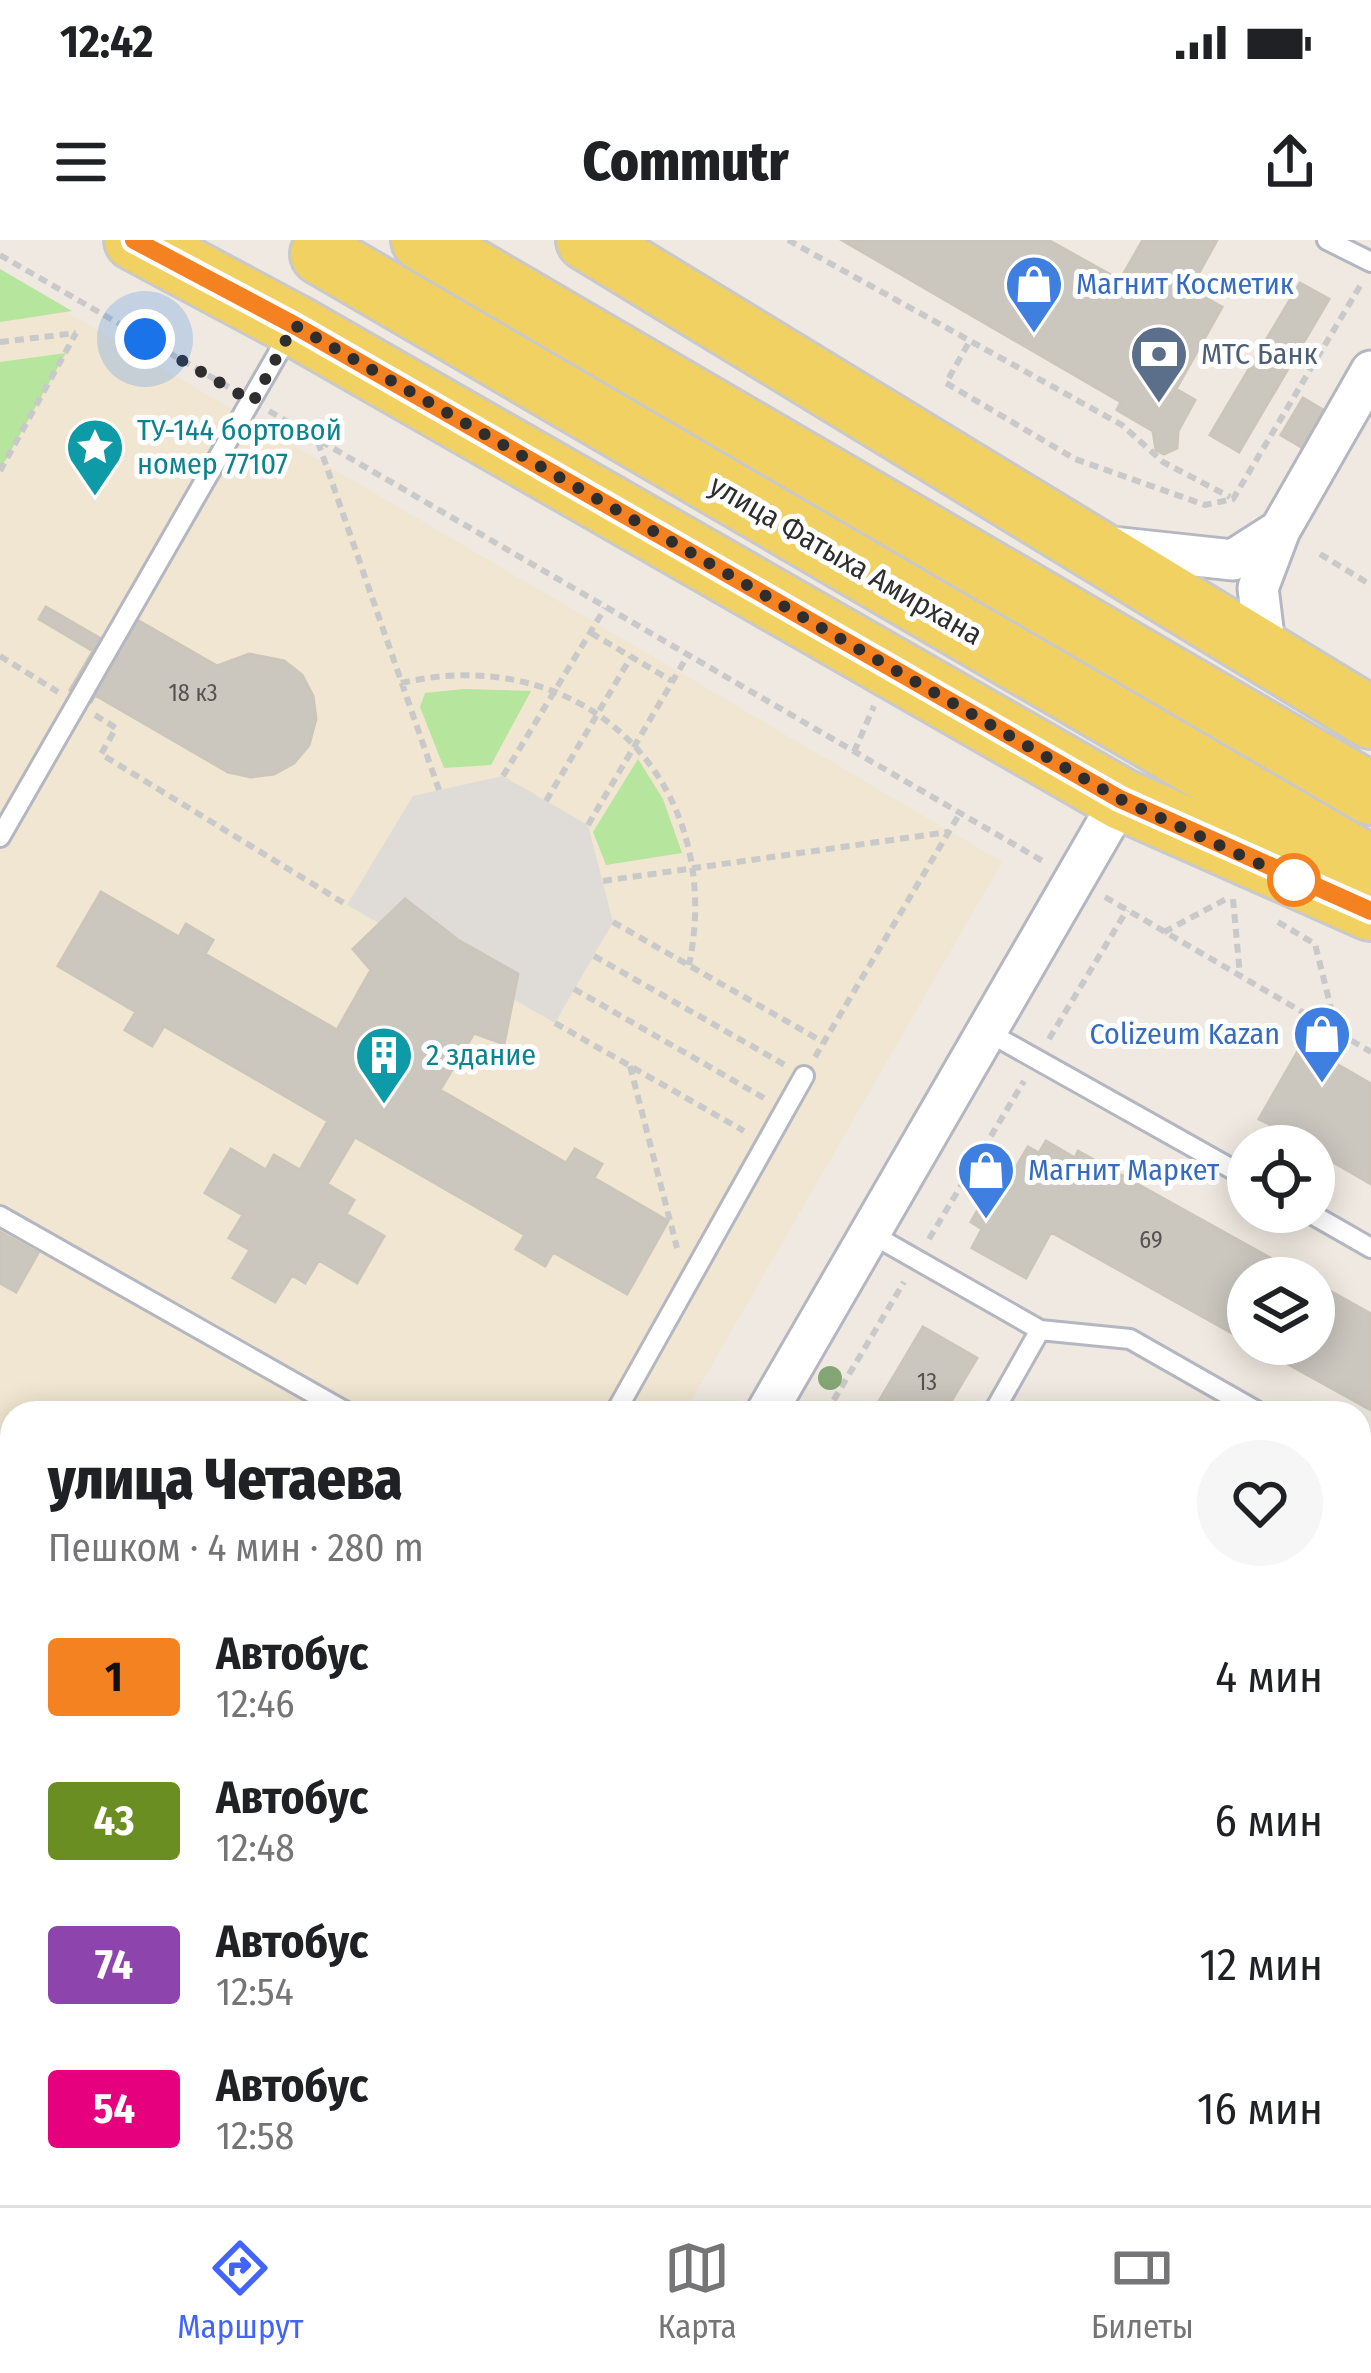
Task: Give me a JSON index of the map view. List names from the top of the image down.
{
  "streets": {
    "main road": ["улица Фатыха Амирхана"]
  },
  "places": {
    "shop": ["Магнит Косметик", "Colizeum Kazan", "Магнит Маркет"],
    "bank": ["МТС Банк"],
    "place": ["ТУ-144 бортовой номер 77107"],
    "building": ["2 здание"]
  },
  "lines": ["bus line 1"],
  "house_numbers": ["18 к3", "69", "13"],
  "page": {
    "status": "12:42",
    "header": "Commutr",
    "heading": ["улица Четаева", "Пешком · 4 мин · 280 m"],
    "list": [
      {
        "mark": "1",
        "name": "Автобус",
        "note": "12:46",
        "value": "4 мин"
      },
      {
        "mark": "43",
        "name": "Автобус",
        "note": "12:48",
        "value": "6 мин"
      },
      {
        "mark": "74",
        "name": "Автобус",
        "note": "12:54",
        "value": "12 мин"
      },
      {
        "mark": "54",
        "name": "Автобус",
        "note": "12:58",
        "value": "16 мин"
      }
    ],
    "tabs": ["Маршрут", "Карта", "Билеты"]
  }
}
